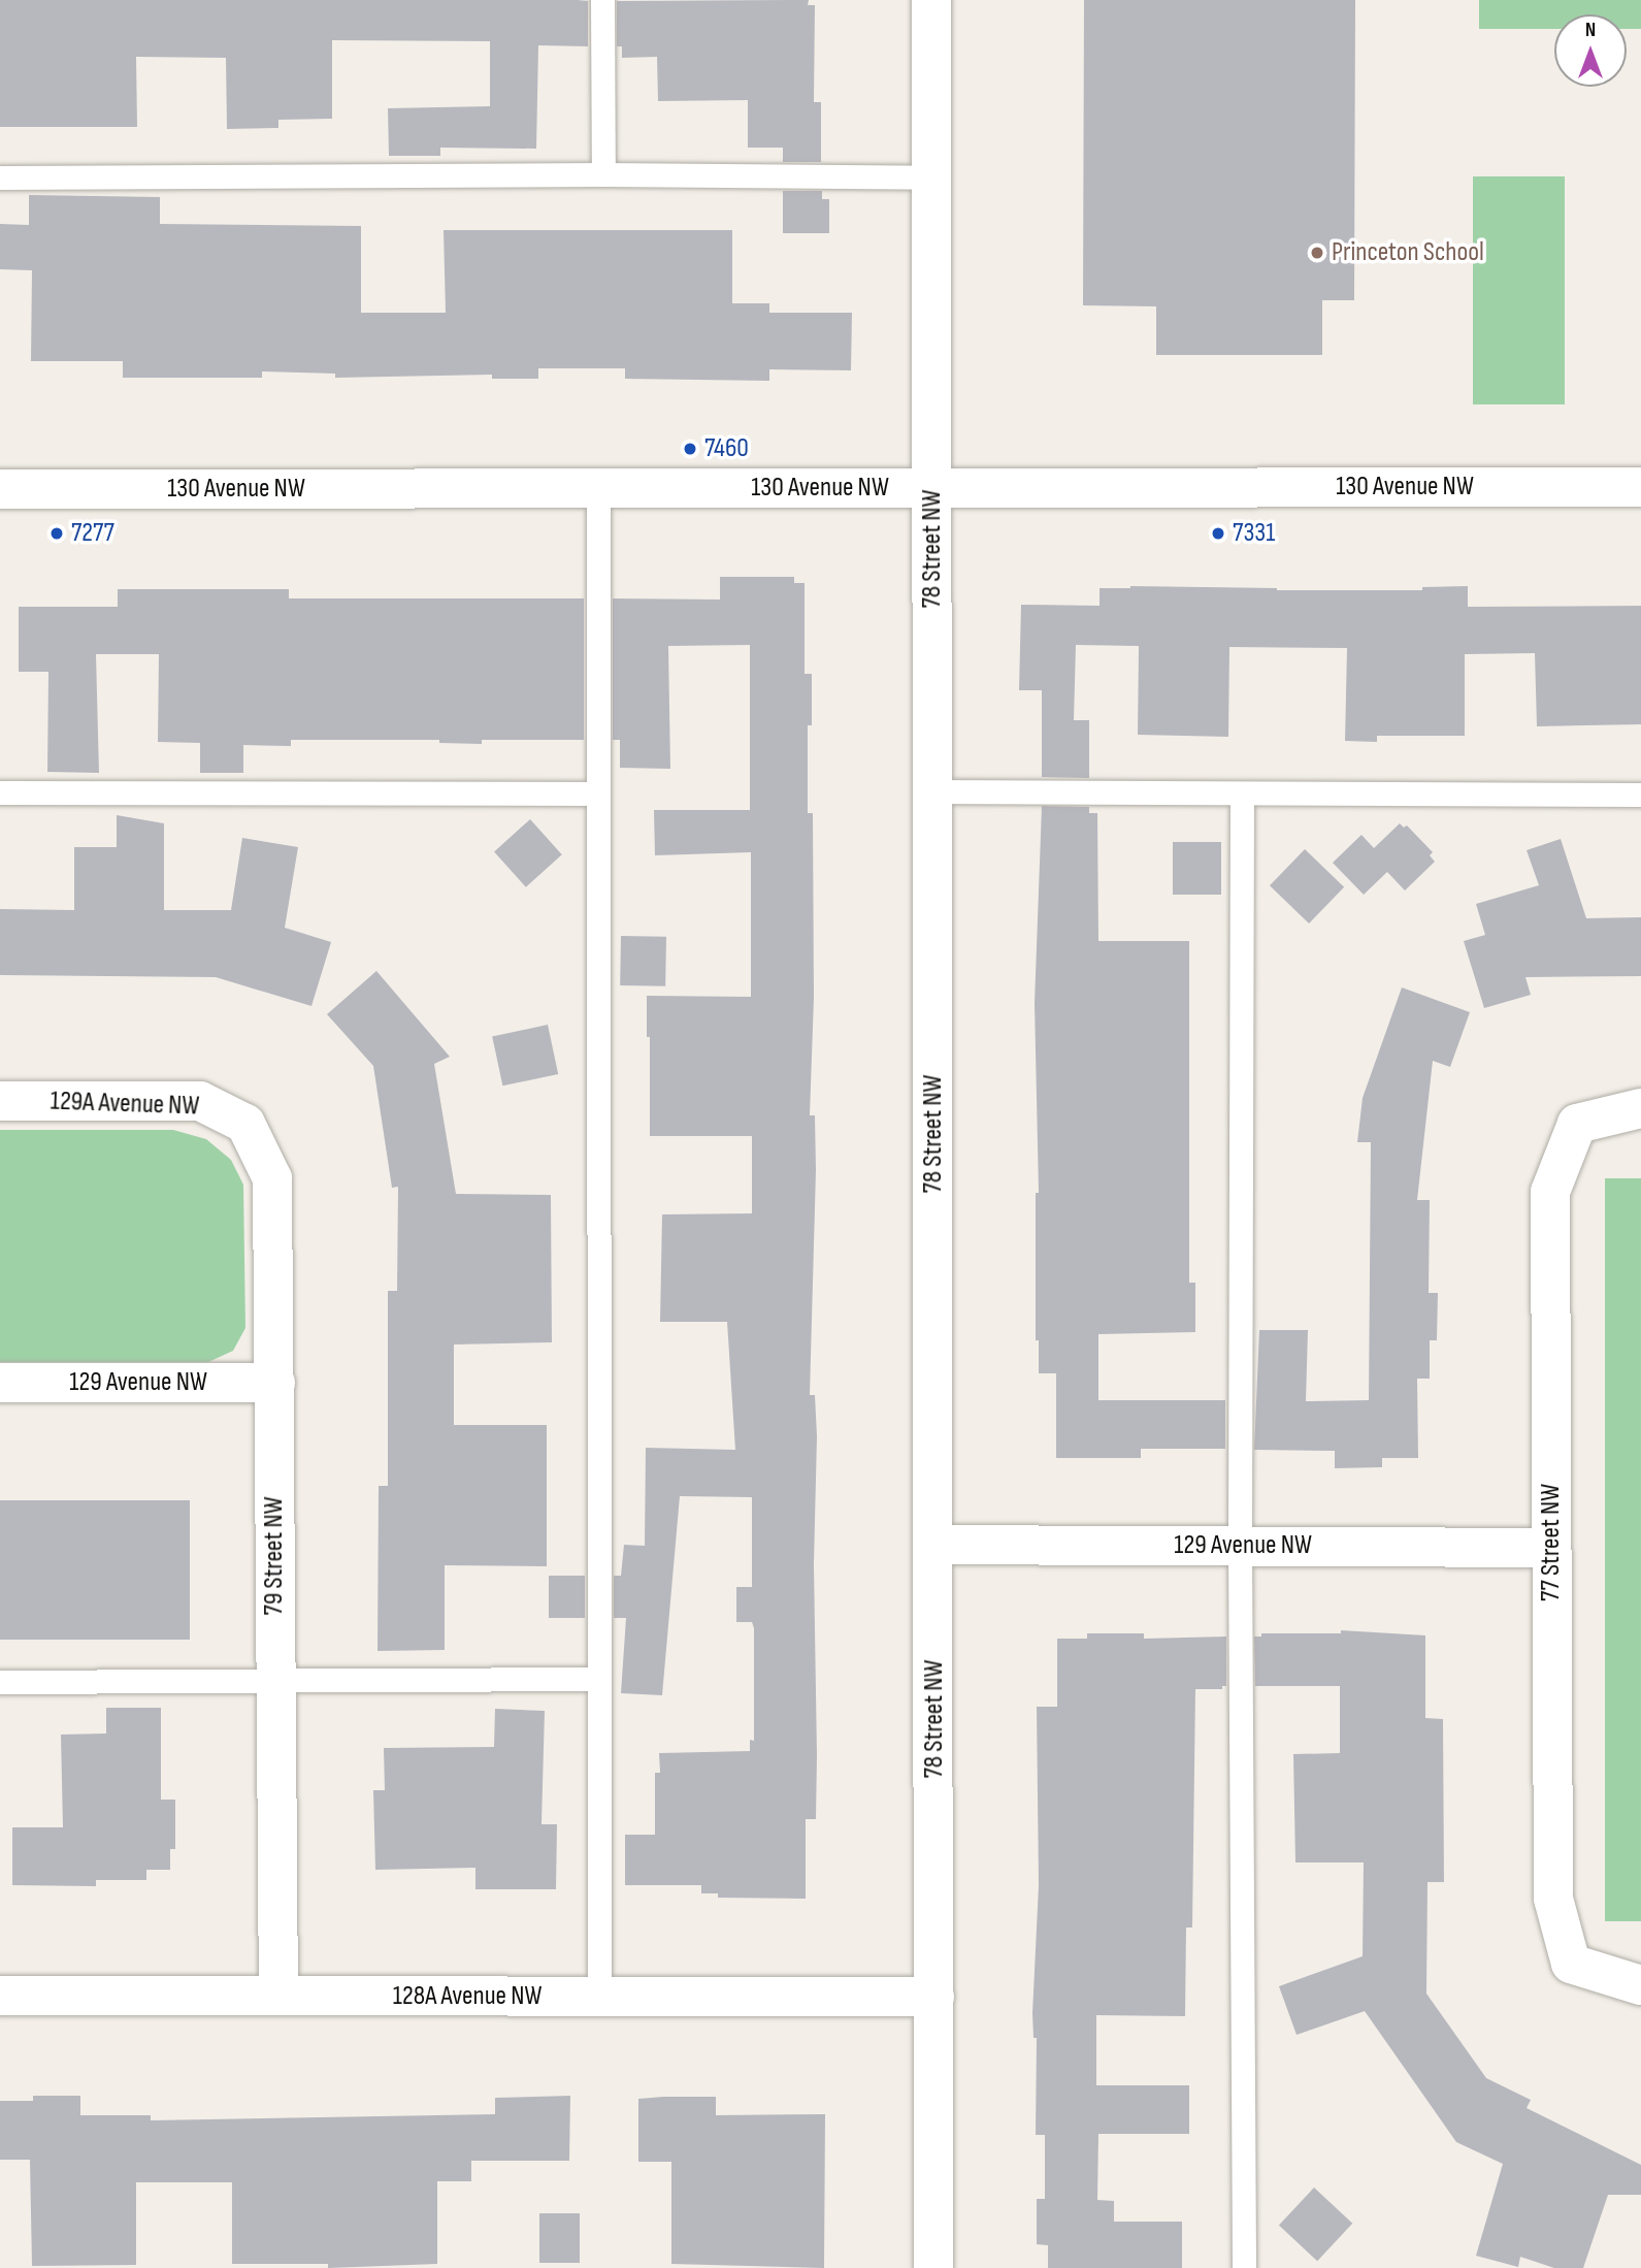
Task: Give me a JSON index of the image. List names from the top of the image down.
{
  "streets": {
    "street": [
      "130 Avenue NW",
      "78 Street NW",
      "129A Avenue NW",
      "129 Avenue NW",
      "77 Street NW",
      "79 Street NW",
      "128A Avenue NW"
    ]
  },
  "crossings": [
    ["130 Avenue NW", "78 Street NW"],
    ["78 Street NW", "129 Avenue NW"],
    ["78 Street NW", "128A Avenue NW"],
    ["129A Avenue NW", "79 Street NW"],
    ["129 Avenue NW", "77 Street NW"],
    ["129 Avenue NW", "79 Street NW"],
    ["79 Street NW", "128A Avenue NW"]
  ],
  "places": [
    "Princeton School",
    "7460",
    "7277",
    "7331"
  ],
  "north": "top"
}
